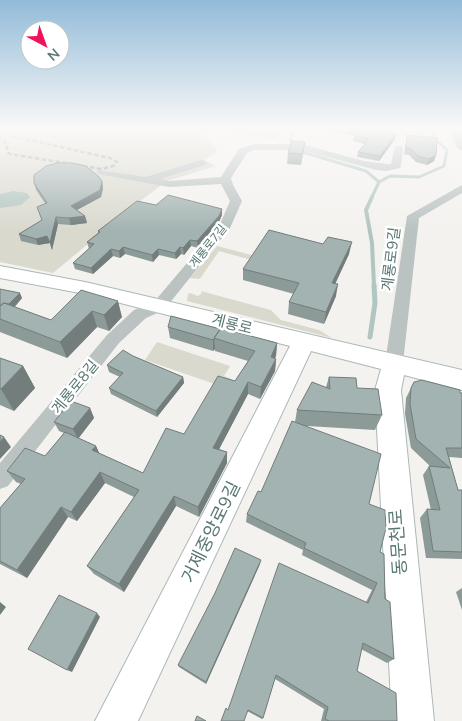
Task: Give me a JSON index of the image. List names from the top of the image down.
{
  "streets": {
    "street": [
      "계룡로7길",
      "계룡로9길",
      "계룡로",
      "계룡로8길",
      "거제중앙로9길",
      "동문천로"
    ]
  },
  "crossings": [
    ["계룡로7길", "계룡로"],
    ["계룡로7길", "계룡로8길"],
    ["계룡로9길", "계룡로"],
    ["계룡로9길", "동문천로"],
    ["계룡로", "계룡로8길"],
    ["계룡로", "거제중앙로9길"],
    ["계룡로", "동문천로"]
  ],
  "north": "bottom right"
}
